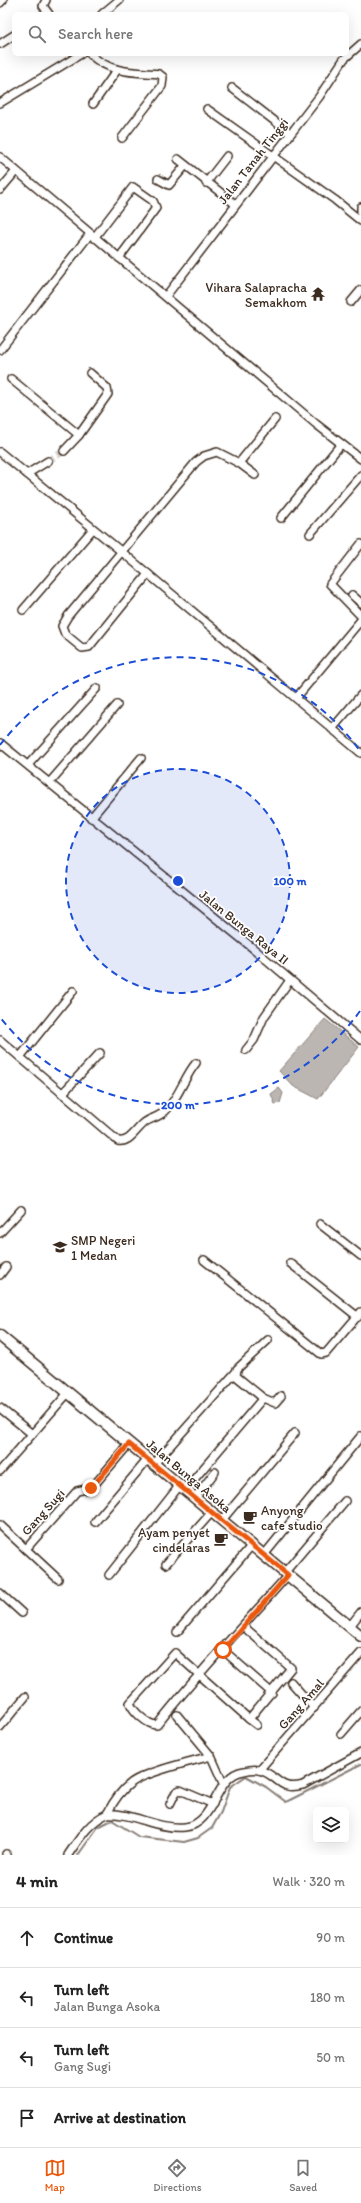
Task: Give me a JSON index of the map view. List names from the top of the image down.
{
  "streets": {
    "street": [
      "Jalan Tanah Tinggi",
      "Jalan Bunga Raya II",
      "Jalan Bunga Asoka",
      "Gang Sugi",
      "Gang Amal"
    ]
  },
  "crossings": [
    ["Jalan Bunga Asoka", "Gang Sugi"]
  ],
  "places": {
    "temple": ["Vihara Salapracha Semakhom"],
    "school or university": ["SMP Negeri 1 Medan"],
    "cafe": ["Anyong cafe studio", "Ayam penyet cindelaras"]
  },
  "page": {
    "search": "Search here",
    "heading": ["4 min", "Walk · 320 m"],
    "list": [
      ["Continue", "90 m"],
      ["Turn left", "Jalan Bunga Asoka", "180 m"],
      ["Turn left", "Gang Sugi", "50 m"],
      "Arrive at destination"
    ],
    "nav": ["Map", "Directions", "Saved"]
  },
  "rings": ["100 m", "200 m"]
}
